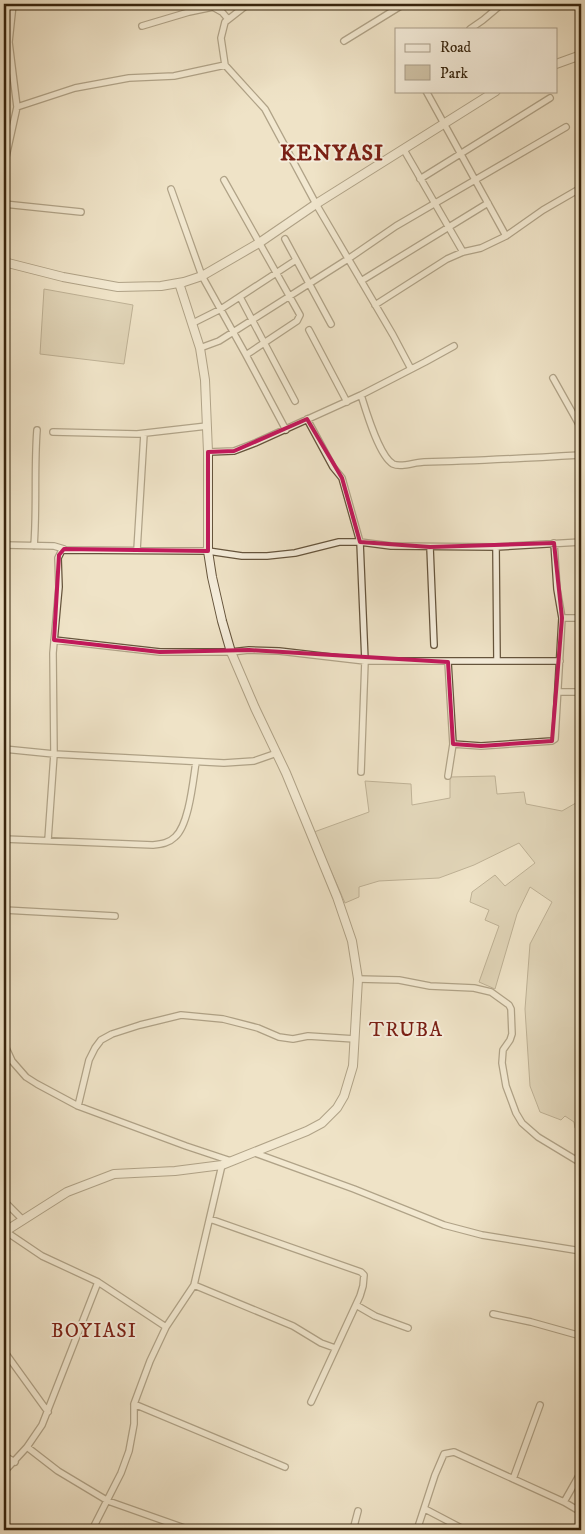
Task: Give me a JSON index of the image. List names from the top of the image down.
{
  "districts": ["KENYASI", "TRUBA", "BOYIASI"],
  "legend": ["Road", "Park"]
}
